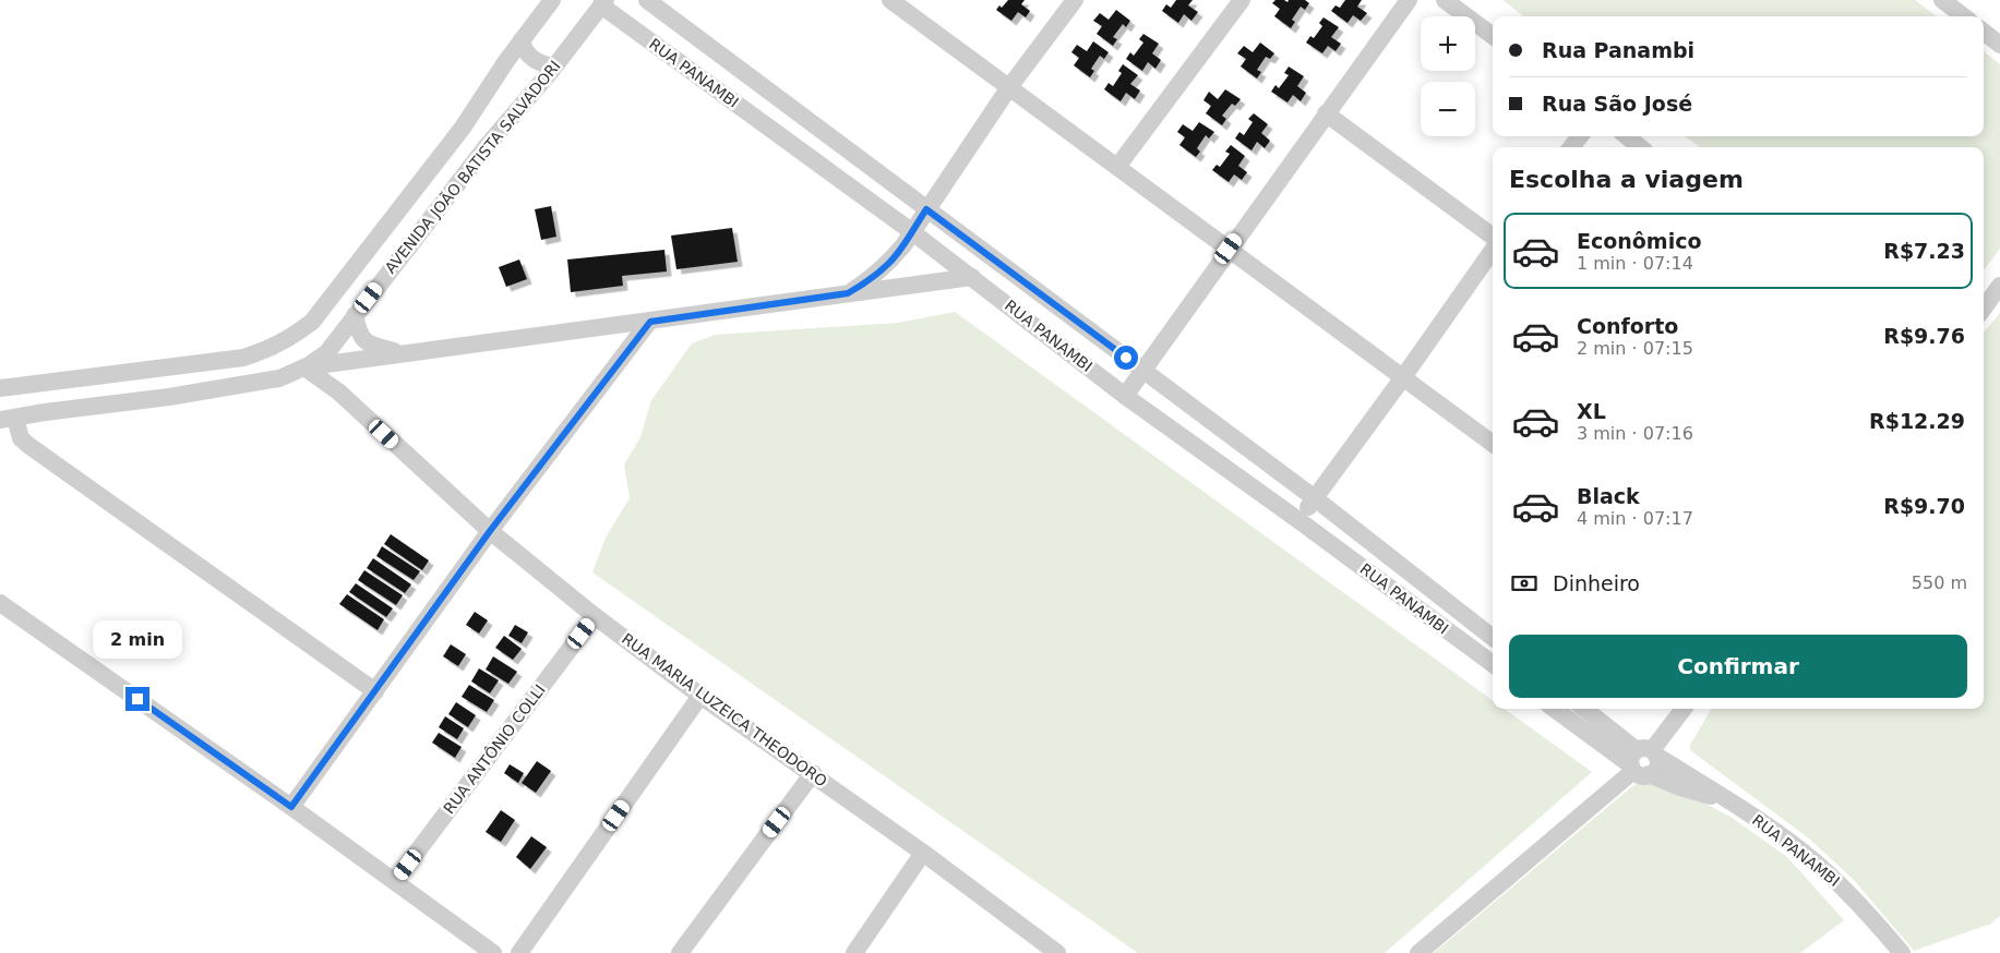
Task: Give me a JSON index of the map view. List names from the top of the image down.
{
  "streets": {
    "street": [
      "RUA PANAMBI",
      "AVENIDA JOÃO BATISTA SALVADORI",
      "RUA MARIA LUZEICA THEODORO",
      "RUA ANTÔNIO COLLI"
    ]
  },
  "crossings": [
    ["RUA PANAMBI", "AVENIDA JOÃO BATISTA SALVADORI"],
    ["AVENIDA JOÃO BATISTA SALVADORI", "RUA MARIA LUZEICA THEODORO"],
    ["RUA MARIA LUZEICA THEODORO", "RUA ANTÔNIO COLLI"]
  ],
  "page": {
    "map_buttons": ["+", "−"],
    "banner": ["Rua Panambi", "Rua São José"],
    "heading": "Escolha a viagem",
    "list": [
      {
        "name": "Econômico",
        "note": "1 min · 07:14",
        "value": "R$7.23"
      },
      {
        "name": "Conforto",
        "note": "2 min · 07:15",
        "value": "R$9.76"
      },
      {
        "name": "XL",
        "note": "3 min · 07:16",
        "value": "R$12.29"
      },
      {
        "name": "Black",
        "note": "4 min · 07:17",
        "value": "R$9.70"
      }
    ],
    "pay": ["Dinheiro", "550 m"],
    "bubble": "2 min",
    "buttons": "Confirmar"
  }
}
